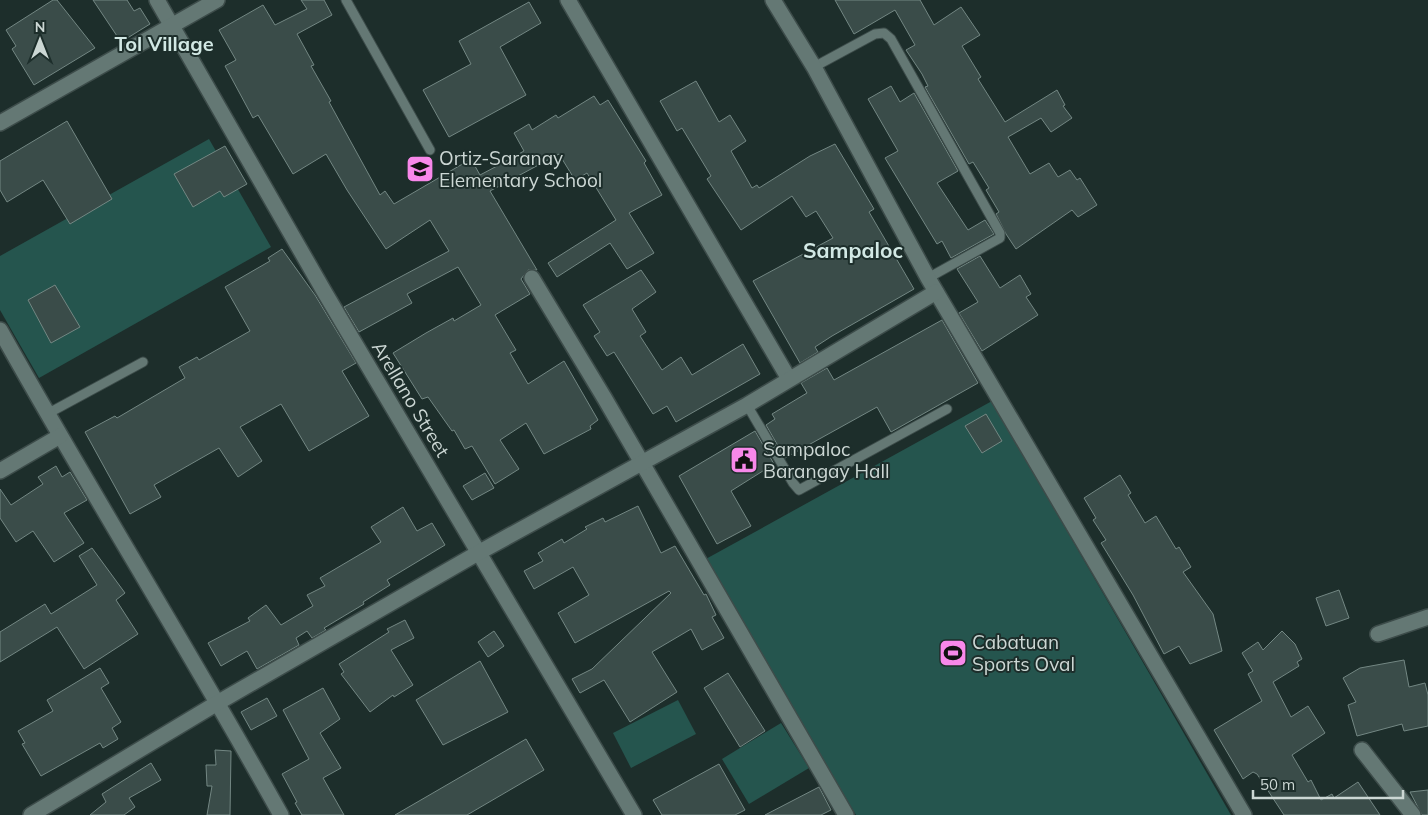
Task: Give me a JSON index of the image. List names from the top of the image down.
{
  "streets": {
    "street": ["Arellano Street"]
  },
  "districts": ["Tol Village", "Sampaloc"],
  "places": {
    "school or university": ["Ortiz-Saranay Elementary School"],
    "public building": ["Sampaloc Barangay Hall"],
    "sports": ["Cabatuan Sports Oval"]
  },
  "scale_bar": "50 m",
  "north": "top"
}
